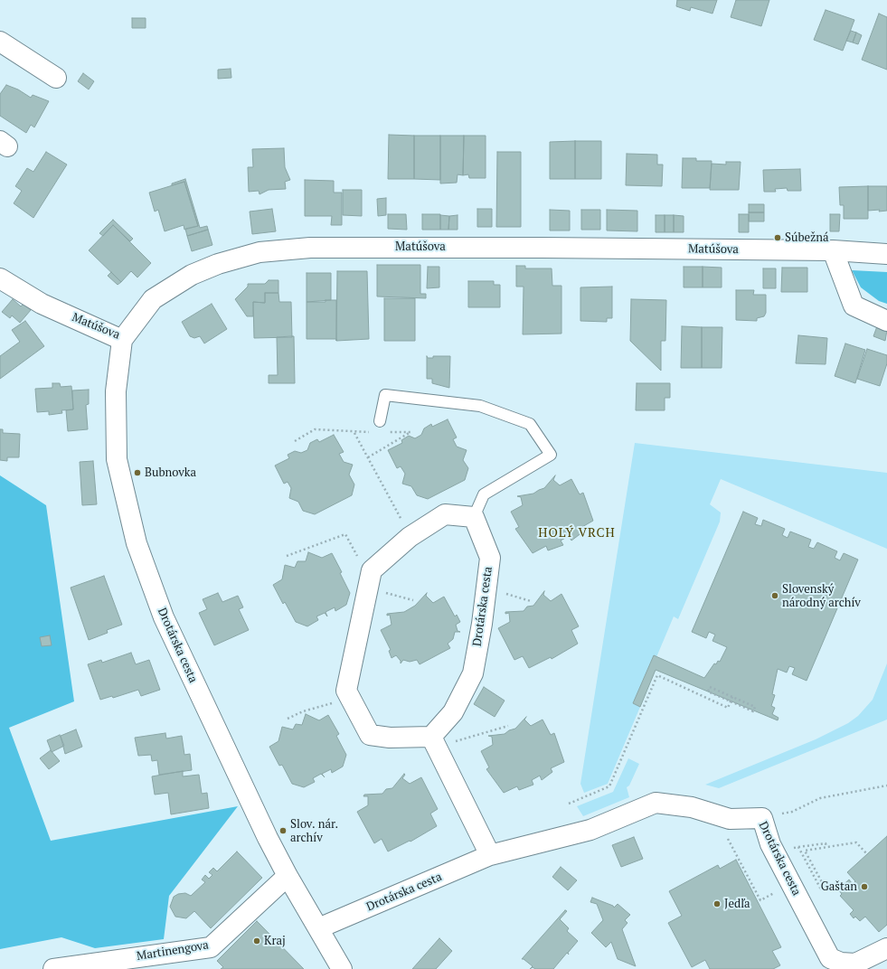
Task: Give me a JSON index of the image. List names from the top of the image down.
{
  "streets": {
    "street": ["Matúšova", "Drotárska cesta", "Martinengova"]
  },
  "crossings": [
    ["Matúšova", "Drotárska cesta"],
    ["Drotárska cesta", "Martinengova"]
  ],
  "districts": ["HOLÝ VRCH"],
  "places": [
    "Súbežná",
    "Bubnovka",
    "Slovenský národný archív",
    "Slov. nár. archív",
    "Gaštan",
    "Jedľa",
    "Kraj"
  ]
}
